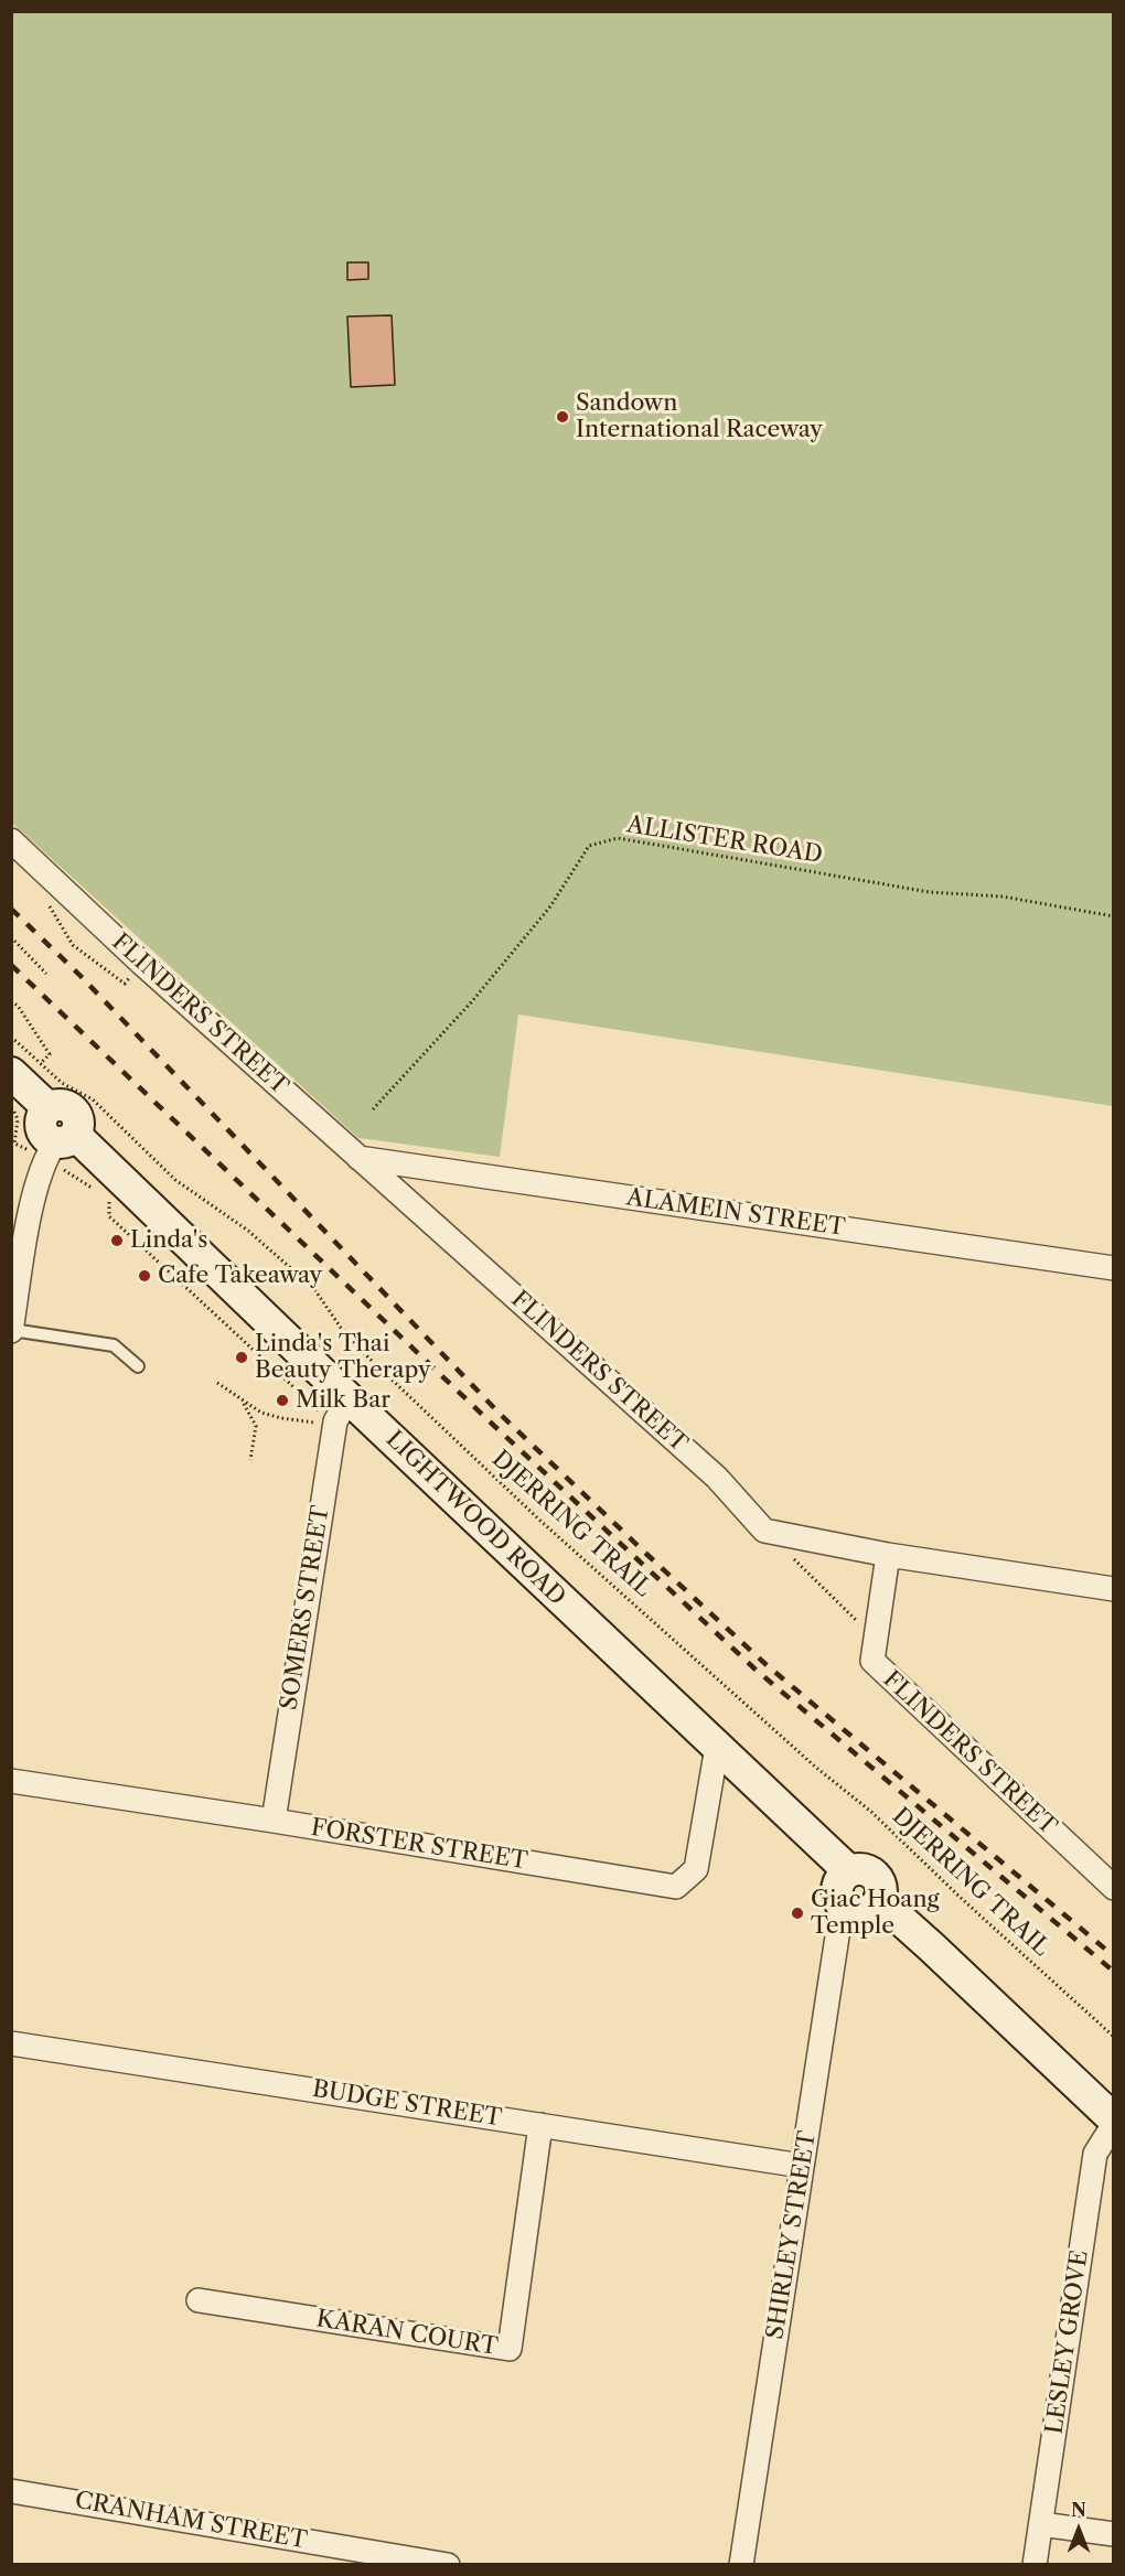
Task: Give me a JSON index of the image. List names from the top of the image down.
{
  "streets": {
    "main road": ["LIGHTWOOD ROAD"],
    "street": [
      "FLINDERS STREET",
      "ALAMEIN STREET",
      "SOMERS STREET",
      "FORSTER STREET",
      "BUDGE STREET",
      "SHIRLEY STREET",
      "KARAN COURT",
      "LESLEY GROVE",
      "CRANHAM STREET"
    ],
    "path": ["ALLISTER ROAD", "DJERRING TRAIL"]
  },
  "crossings": [
    ["FLINDERS STREET", "ALAMEIN STREET"],
    ["LIGHTWOOD ROAD", "DJERRING TRAIL"],
    ["LIGHTWOOD ROAD", "SOMERS STREET"],
    ["LIGHTWOOD ROAD", "FORSTER STREET"],
    ["LIGHTWOOD ROAD", "SHIRLEY STREET"],
    ["SOMERS STREET", "FORSTER STREET"],
    ["BUDGE STREET", "SHIRLEY STREET"],
    ["BUDGE STREET", "KARAN COURT"]
  ],
  "places": [
    "Sandown International Raceway",
    "Linda's",
    "Cafe Takeaway",
    "Linda's Thai Beauty Therapy",
    "Milk Bar",
    "Giac Hoang Temple"
  ],
  "north": "top"
}
